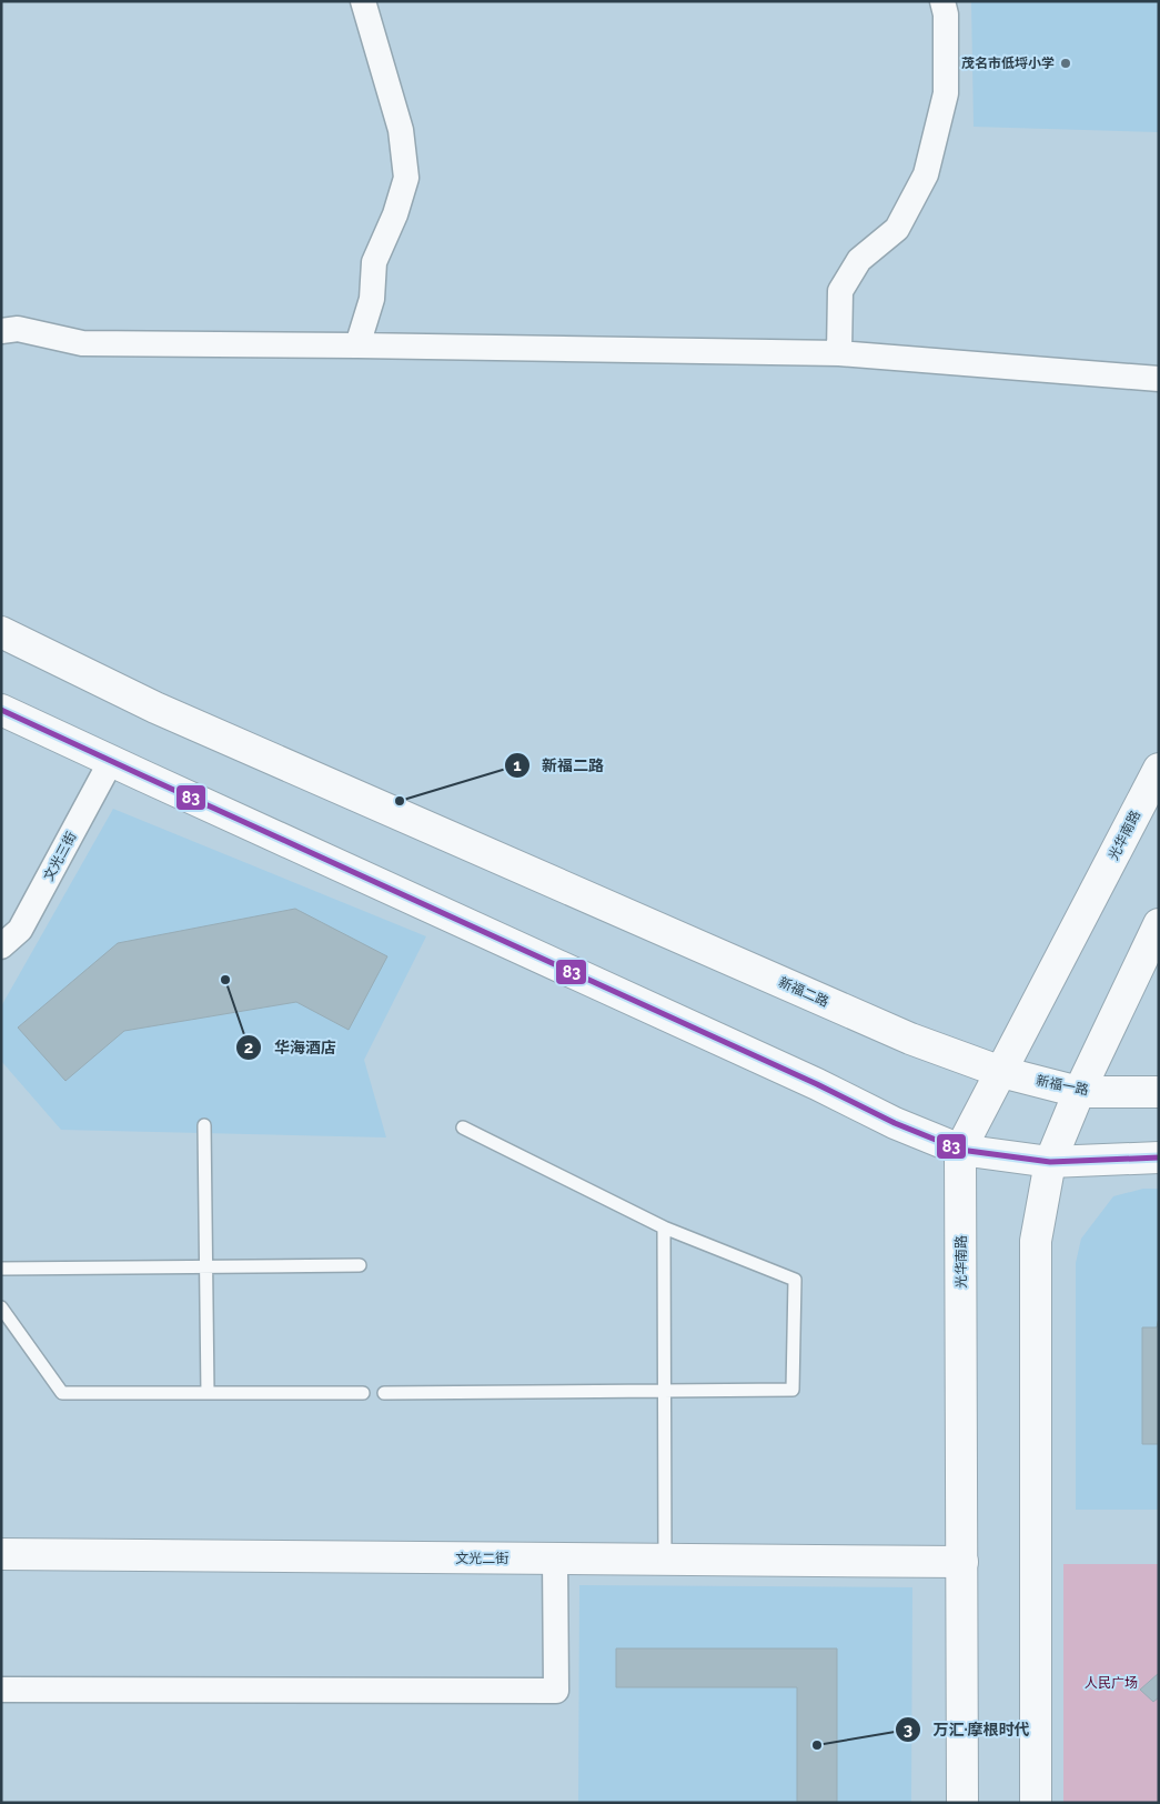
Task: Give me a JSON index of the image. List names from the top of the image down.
{
  "streets": {
    "main road": [
      "光华南路",
      "新福二路",
      "新福一路",
      "文光二街"
    ],
    "street": ["文光三街"]
  },
  "crossings": [
    ["光华南路", "新福二路"],
    ["光华南路", "新福一路"],
    ["光华南路", "文光二街"],
    ["新福二路", "新福一路"]
  ],
  "parks": ["人民广场"],
  "places": [
    "茂名市低埒小学",
    "新福二路",
    "华海酒店",
    "万汇·摩根时代"
  ],
  "lines": ["transit line 83"]
}
